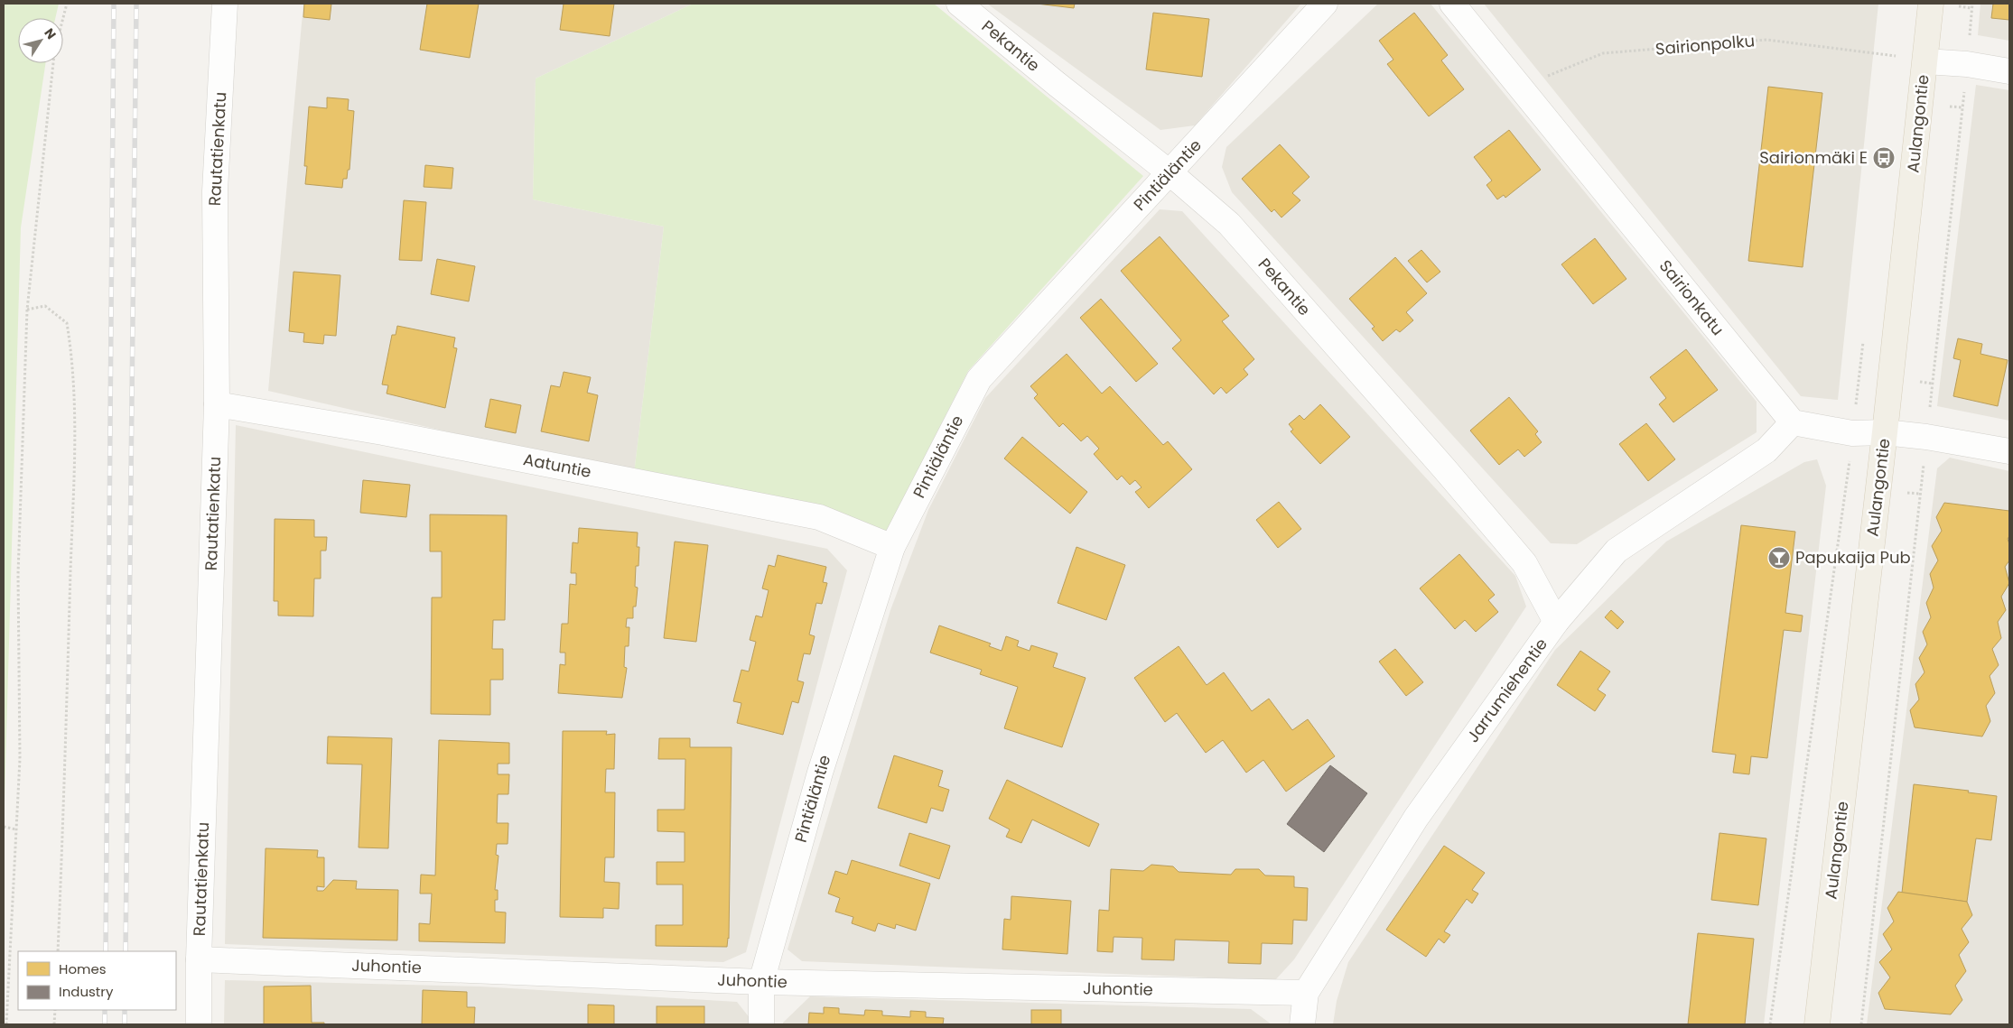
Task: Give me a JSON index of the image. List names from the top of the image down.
{
  "streets": {
    "main road": ["Aulangontie"],
    "street": [
      "Pekantie",
      "Rautatienkatu",
      "Pintiäläntie",
      "Sairionkatu",
      "Aatuntie",
      "Jarrumiehentie",
      "Juhontie"
    ],
    "path": ["Sairionpolku"]
  },
  "crossings": [
    ["Sairionpolku", "Sairionkatu"],
    ["Pekantie", "Pintiäläntie"],
    ["Pekantie", "Jarrumiehentie"],
    ["Rautatienkatu", "Aatuntie"],
    ["Rautatienkatu", "Juhontie"],
    ["Pintiäläntie", "Aatuntie"],
    ["Pintiäläntie", "Juhontie"],
    ["Sairionkatu", "Jarrumiehentie"],
    ["Jarrumiehentie", "Juhontie"]
  ],
  "places": {
    "bus stop": ["Sairionmäki E"],
    "bar": ["Papukaija Pub"]
  },
  "legend": ["Homes", "Industry"],
  "north": "top right"
}
